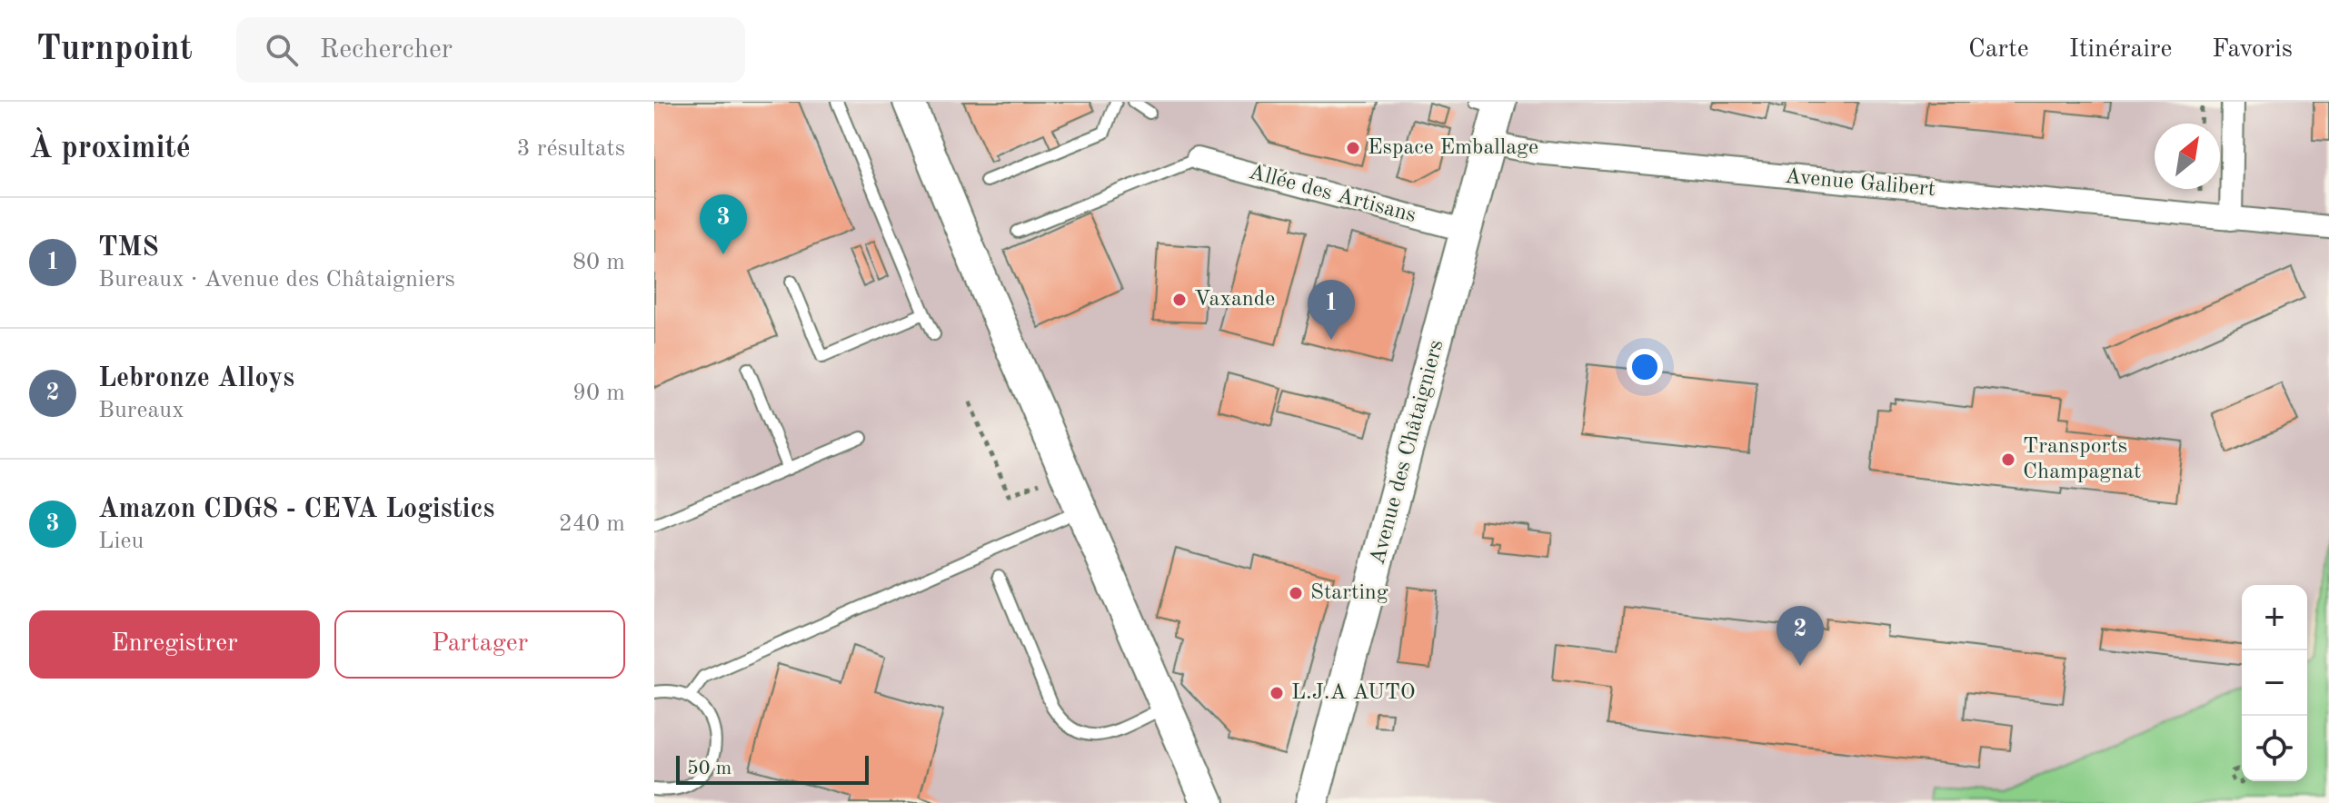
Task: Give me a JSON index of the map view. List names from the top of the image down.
{
  "streets": {
    "street": ["Avenue Galibert", "Allée des Artisans", "Avenue des Châtaigniers"]
  },
  "crossings": [
    ["Avenue Galibert", "Avenue des Châtaigniers"],
    ["Allée des Artisans", "Avenue des Châtaigniers"]
  ],
  "places": [
    "Espace Emballage",
    "Vaxande",
    "Transports Champagnat",
    "Starting",
    "L.J.A AUTO"
  ],
  "scale_bar": "50 m",
  "north": "top right",
  "page": {
    "header": "Turnpoint",
    "search": "Rechercher",
    "nav": ["Carte", "Itinéraire", "Favoris"],
    "heading": ["À proximité", "3 résultats"],
    "pins": ["3", "1", "2"],
    "list": [
      {
        "mark": "1",
        "name": "TMS",
        "note": "Bureaux · Avenue des Châtaigniers",
        "value": "80 m"
      },
      {
        "mark": "2",
        "name": "Lebronze Alloys",
        "note": "Bureaux",
        "value": "90 m"
      },
      {
        "mark": "3",
        "name": "Amazon CDG8 - CEVA Logistics",
        "note": "Lieu",
        "value": "240 m"
      }
    ],
    "map_buttons": ["+", "−"],
    "buttons": ["Enregistrer", "Partager"],
    "scale": "50 m"
  }
}
